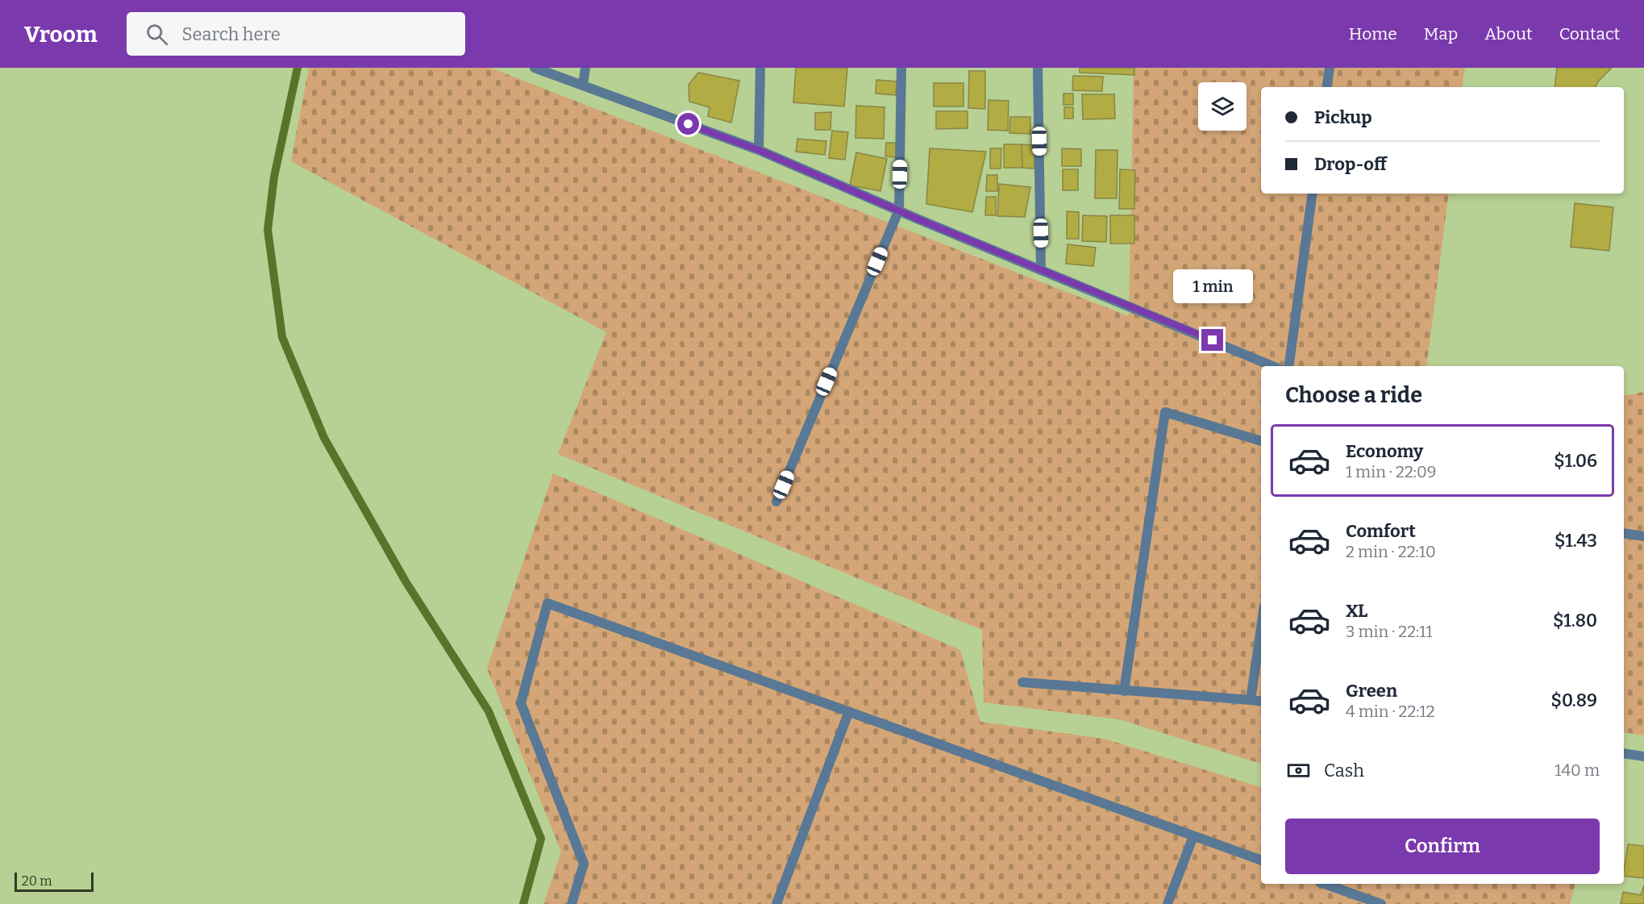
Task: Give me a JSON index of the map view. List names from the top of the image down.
{
  "scale_bar": "20 m",
  "page": {
    "header": "Vroom",
    "search": "Search here",
    "nav": [
      "Home",
      "Map",
      "About",
      "Contact"
    ],
    "banner": ["Pickup", "Drop-off"],
    "bubble": "1 min",
    "heading": "Choose a ride",
    "list": [
      {
        "name": "Economy",
        "note": "1 min · 22:09",
        "value": "$1.06"
      },
      {
        "name": "Comfort",
        "note": "2 min · 22:10",
        "value": "$1.43"
      },
      {
        "name": "XL",
        "note": "3 min · 22:11",
        "value": "$1.80"
      },
      {
        "name": "Green",
        "note": "4 min · 22:12",
        "value": "$0.89"
      }
    ],
    "pay": ["Cash", "140 m"],
    "buttons": "Confirm",
    "scale": "20 m"
  }
}
